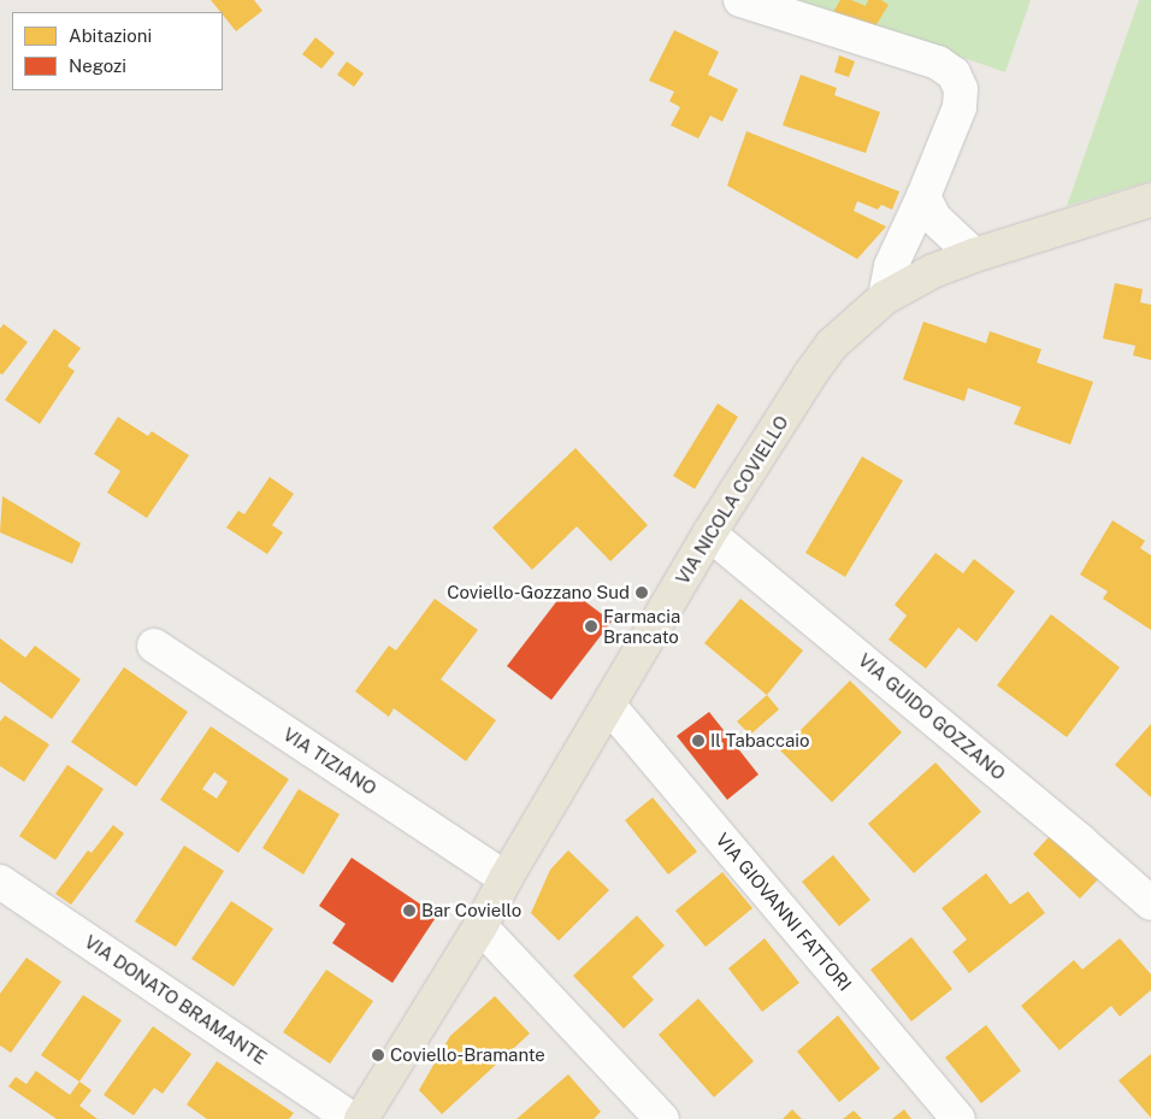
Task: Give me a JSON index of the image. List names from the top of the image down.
{
  "streets": {
    "main road": ["VIA NICOLA COVIELLO"],
    "street": [
      "VIA GUIDO GOZZANO",
      "VIA TIZIANO",
      "VIA GIOVANNI FATTORI",
      "VIA DONATO BRAMANTE"
    ]
  },
  "crossings": [
    ["VIA NICOLA COVIELLO", "VIA GUIDO GOZZANO"],
    ["VIA NICOLA COVIELLO", "VIA TIZIANO"],
    ["VIA NICOLA COVIELLO", "VIA GIOVANNI FATTORI"]
  ],
  "places": [
    "Coviello-Gozzano Sud",
    "Farmacia Brancato",
    "Il Tabaccaio",
    "Bar Coviello",
    "Coviello-Bramante"
  ],
  "legend": ["Abitazioni", "Negozi"]
}
